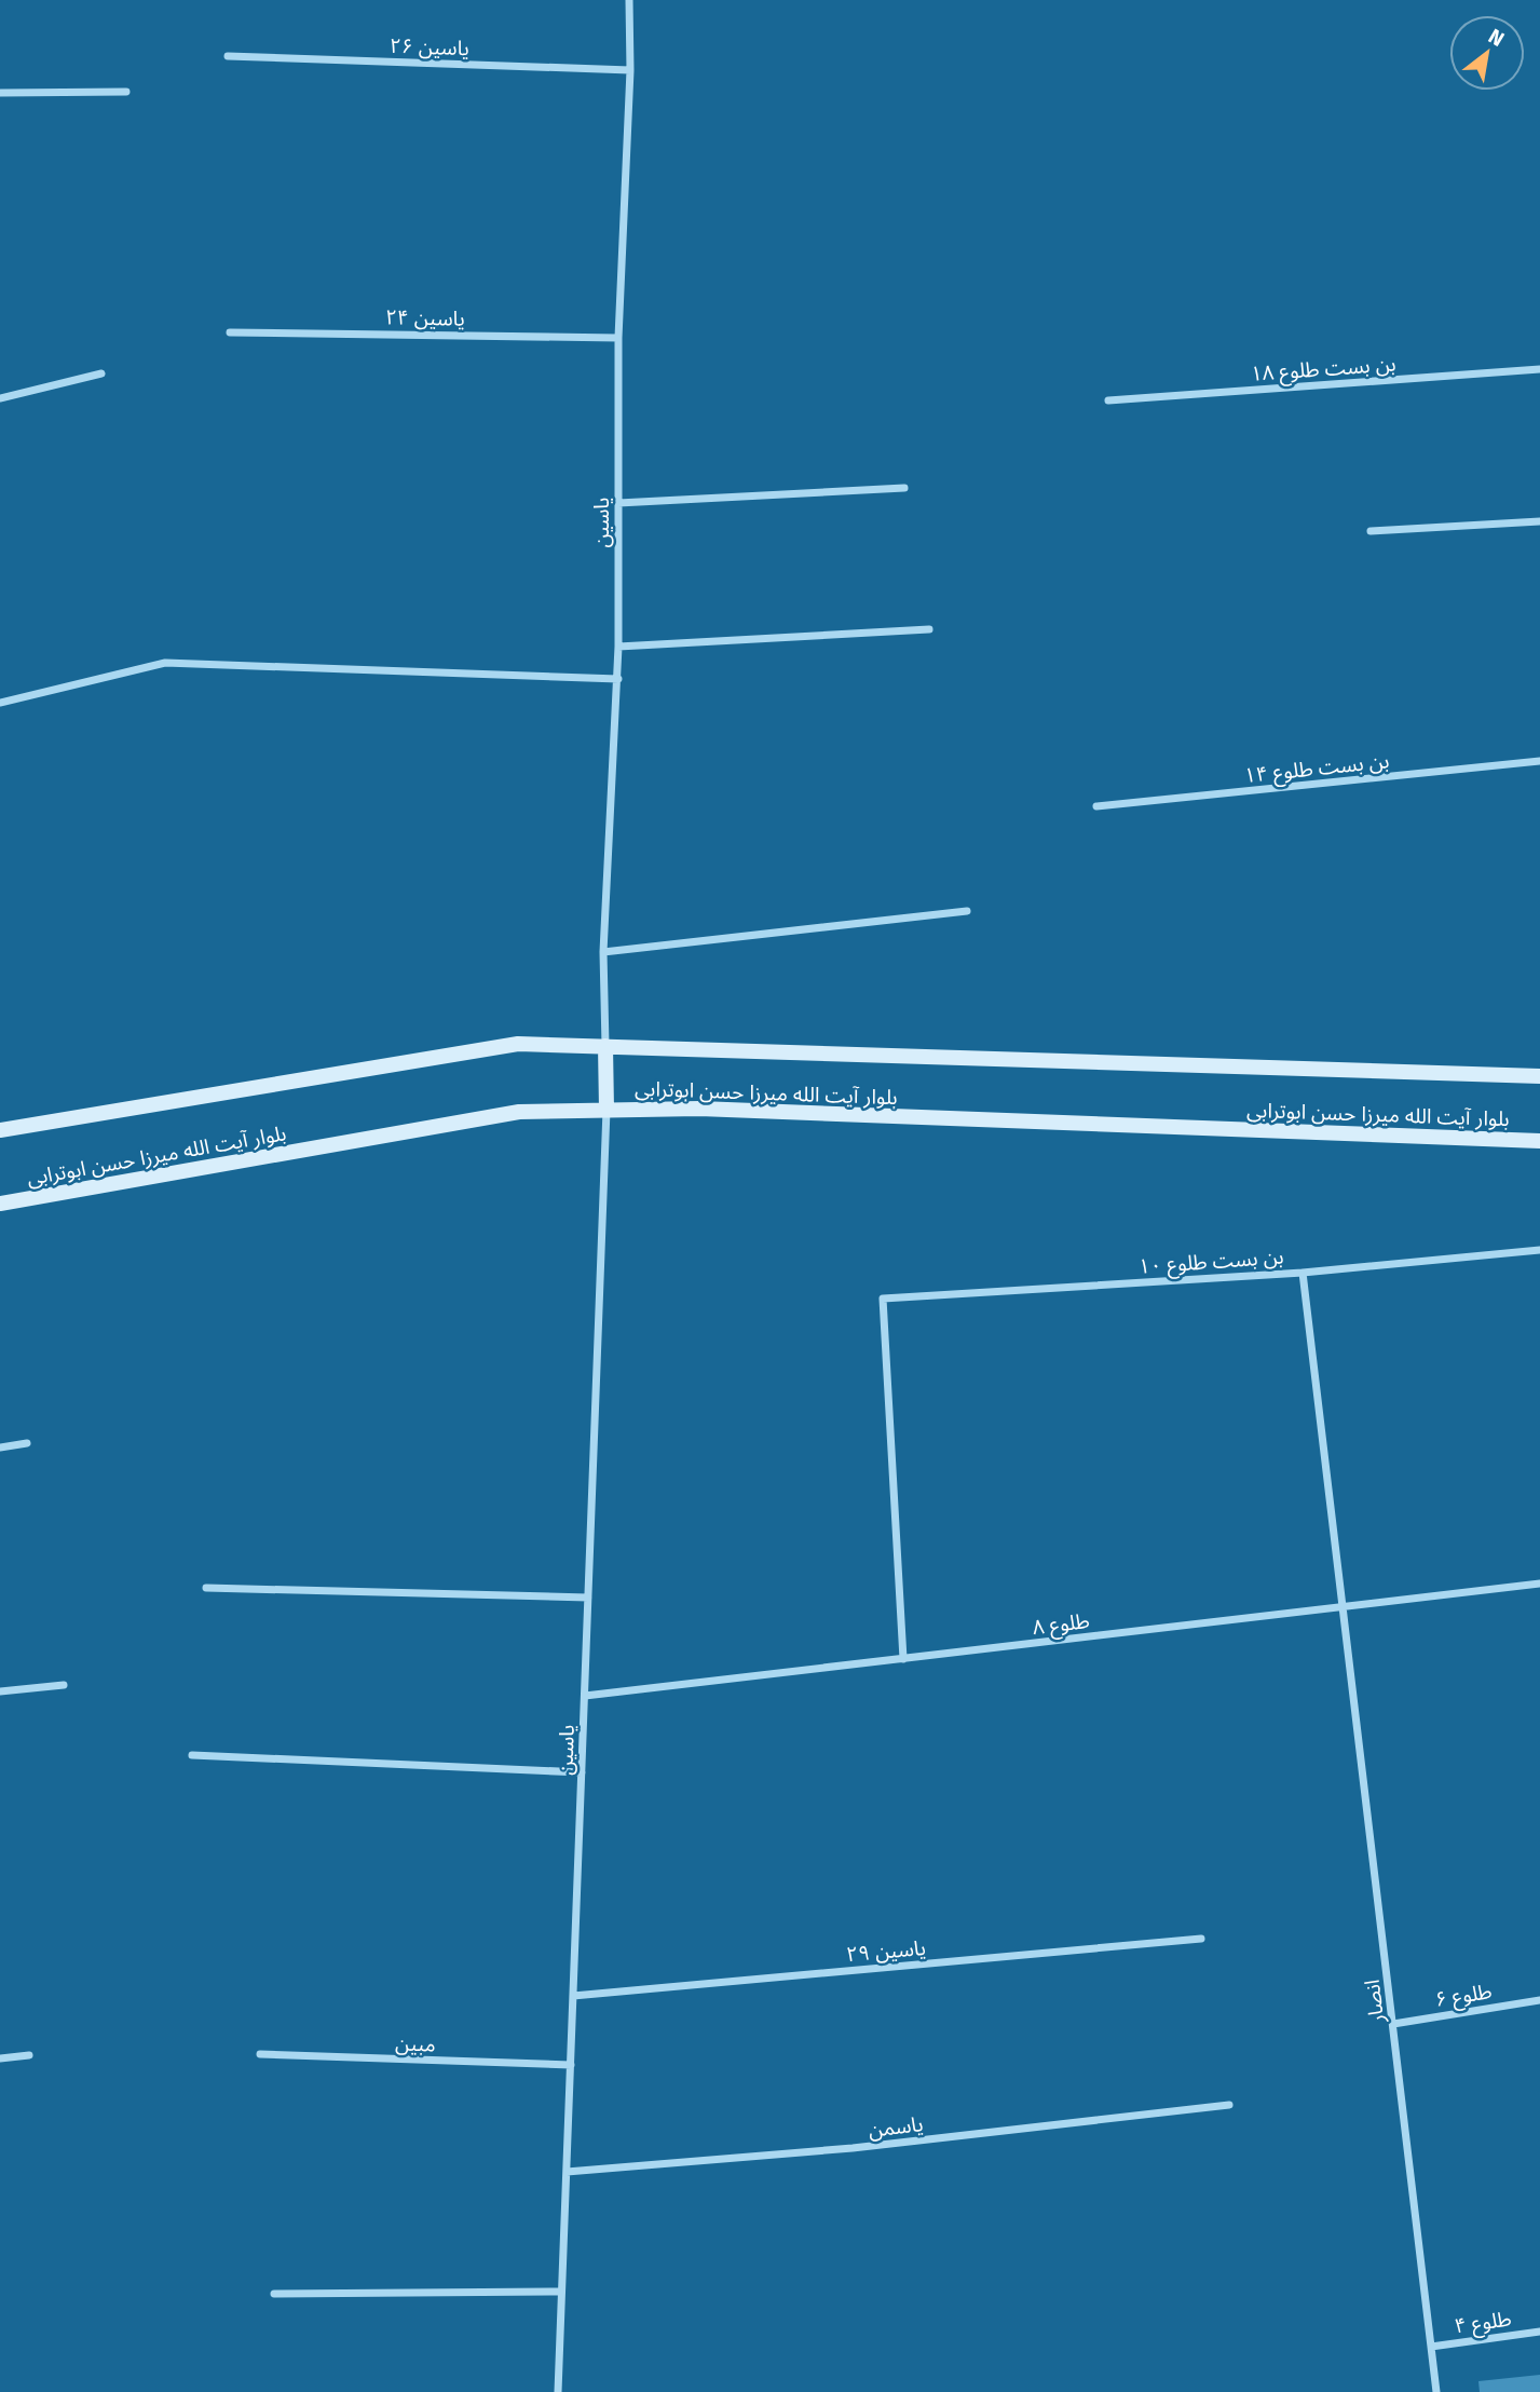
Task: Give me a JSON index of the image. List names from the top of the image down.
{
  "streets": {
    "main road": ["بلوار آیت الله میرزا حسن ابوترابی"],
    "street": [
      "یاسین ۲۶",
      "یاسین ۲۴",
      "بن بست طلوع ۱۸",
      "یاسین",
      "بن بست طلوع ۱۴",
      "بن بست طلوع ۱۰",
      "طلوع ۸",
      "یاسین ۲۹",
      "طلوع ۶",
      "انصار",
      "مبین",
      "یاسمن",
      "طلوع ۴"
    ]
  },
  "crossings": [
    ["یاسین ۲۶", "یاسین"],
    ["یاسین ۲۴", "یاسین"],
    ["یاسین", "بلوار آیت الله میرزا حسن ابوترابی"],
    ["یاسین", "طلوع ۸"],
    ["یاسین", "یاسین ۲۹"],
    ["یاسین", "مبین"],
    ["یاسین", "یاسمن"],
    ["بن بست طلوع ۱۰", "طلوع ۸"],
    ["بن بست طلوع ۱۰", "انصار"],
    ["طلوع ۸", "انصار"],
    ["طلوع ۶", "انصار"],
    ["انصار", "طلوع ۴"]
  ],
  "north": "top right"
}
